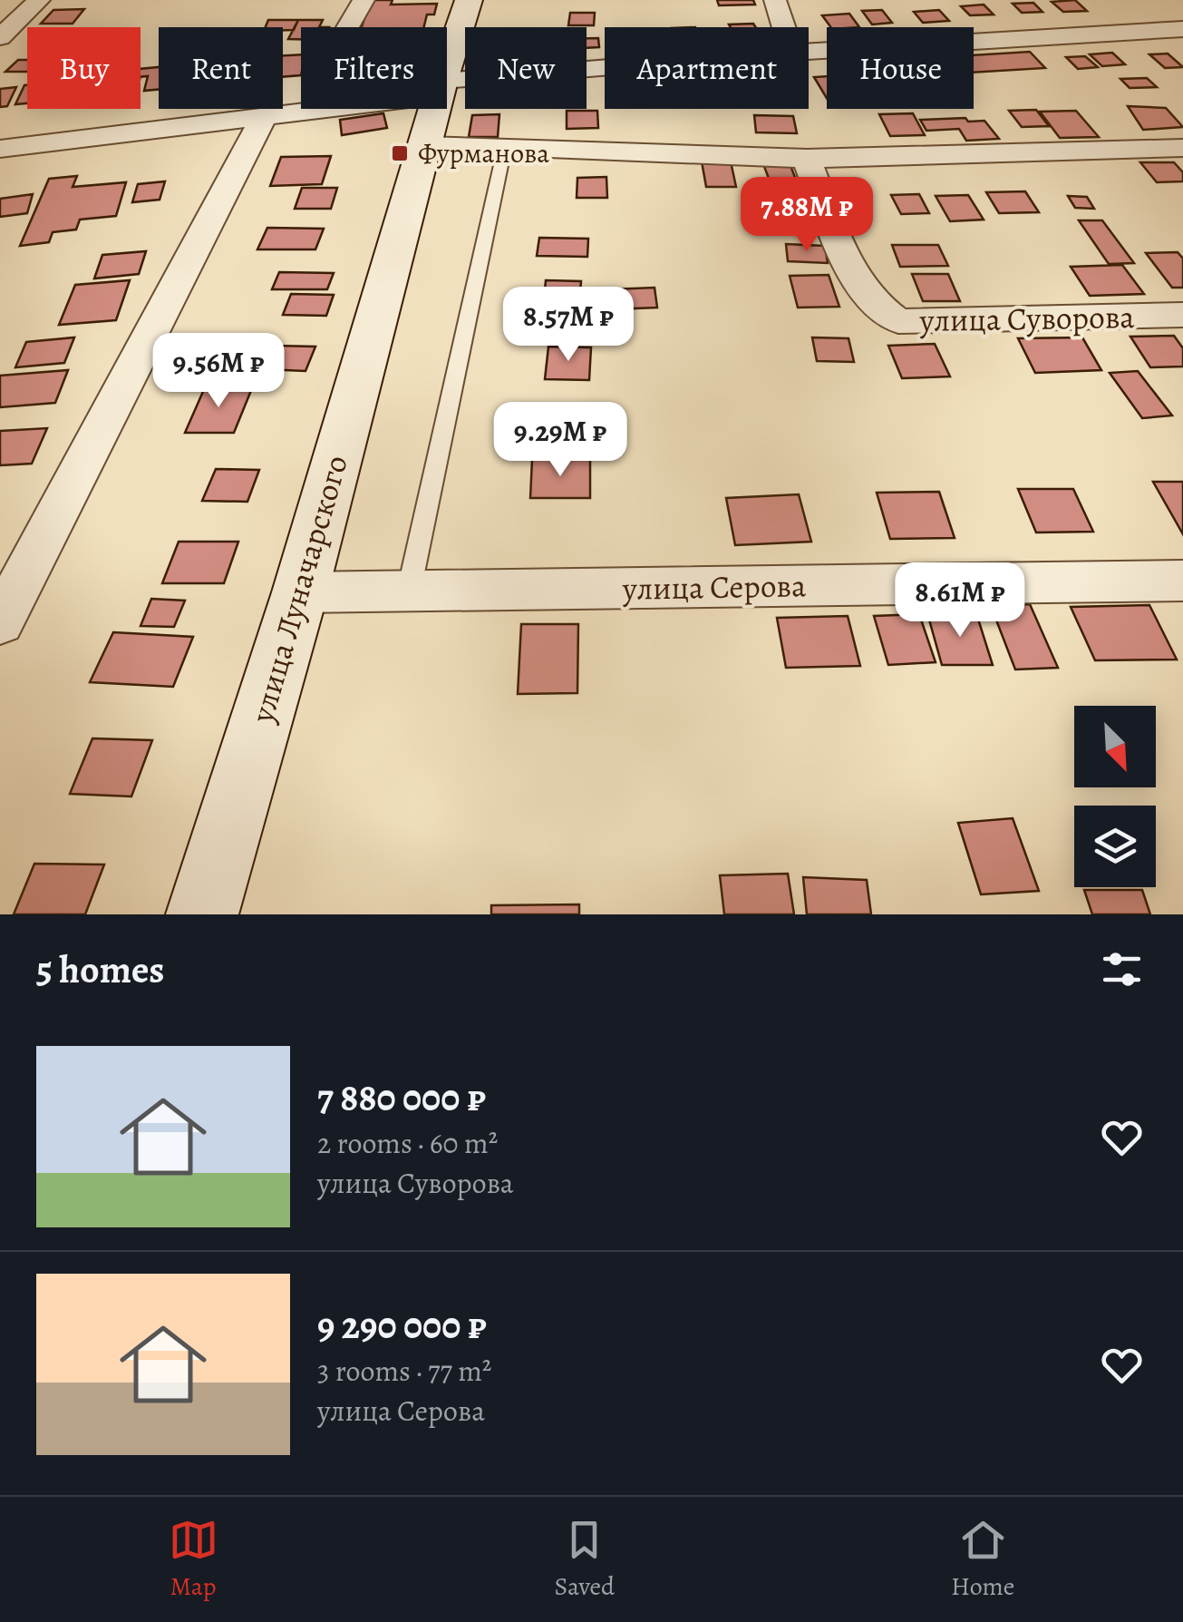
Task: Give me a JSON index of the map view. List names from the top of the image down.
{
  "streets": {
    "main road": ["улица Луначарского"],
    "street": ["улица Суворова", "улица Серова"]
  },
  "crossings": [
    ["улица Серова", "улица Луначарского"]
  ],
  "places": {
    "transit": ["Фурманова"]
  },
  "north": "bottom right",
  "page": {
    "chip": [
      "Buy",
      "Rent",
      "Filters",
      "New",
      "Apartment",
      "House"
    ],
    "price": [
      "7.88M ₽",
      "8.57M ₽",
      "9.56M ₽",
      "9.29M ₽",
      "8.61M ₽"
    ],
    "heading": "5 homes",
    "list": [
      {
        "name": "7 880 000 ₽",
        "note": "2 rooms · 60 m² · улица Суворова"
      },
      {
        "name": "9 290 000 ₽",
        "note": "3 rooms · 77 m² · улица Серова"
      }
    ],
    "tabs": ["Map", "Saved", "Home"]
  }
}
